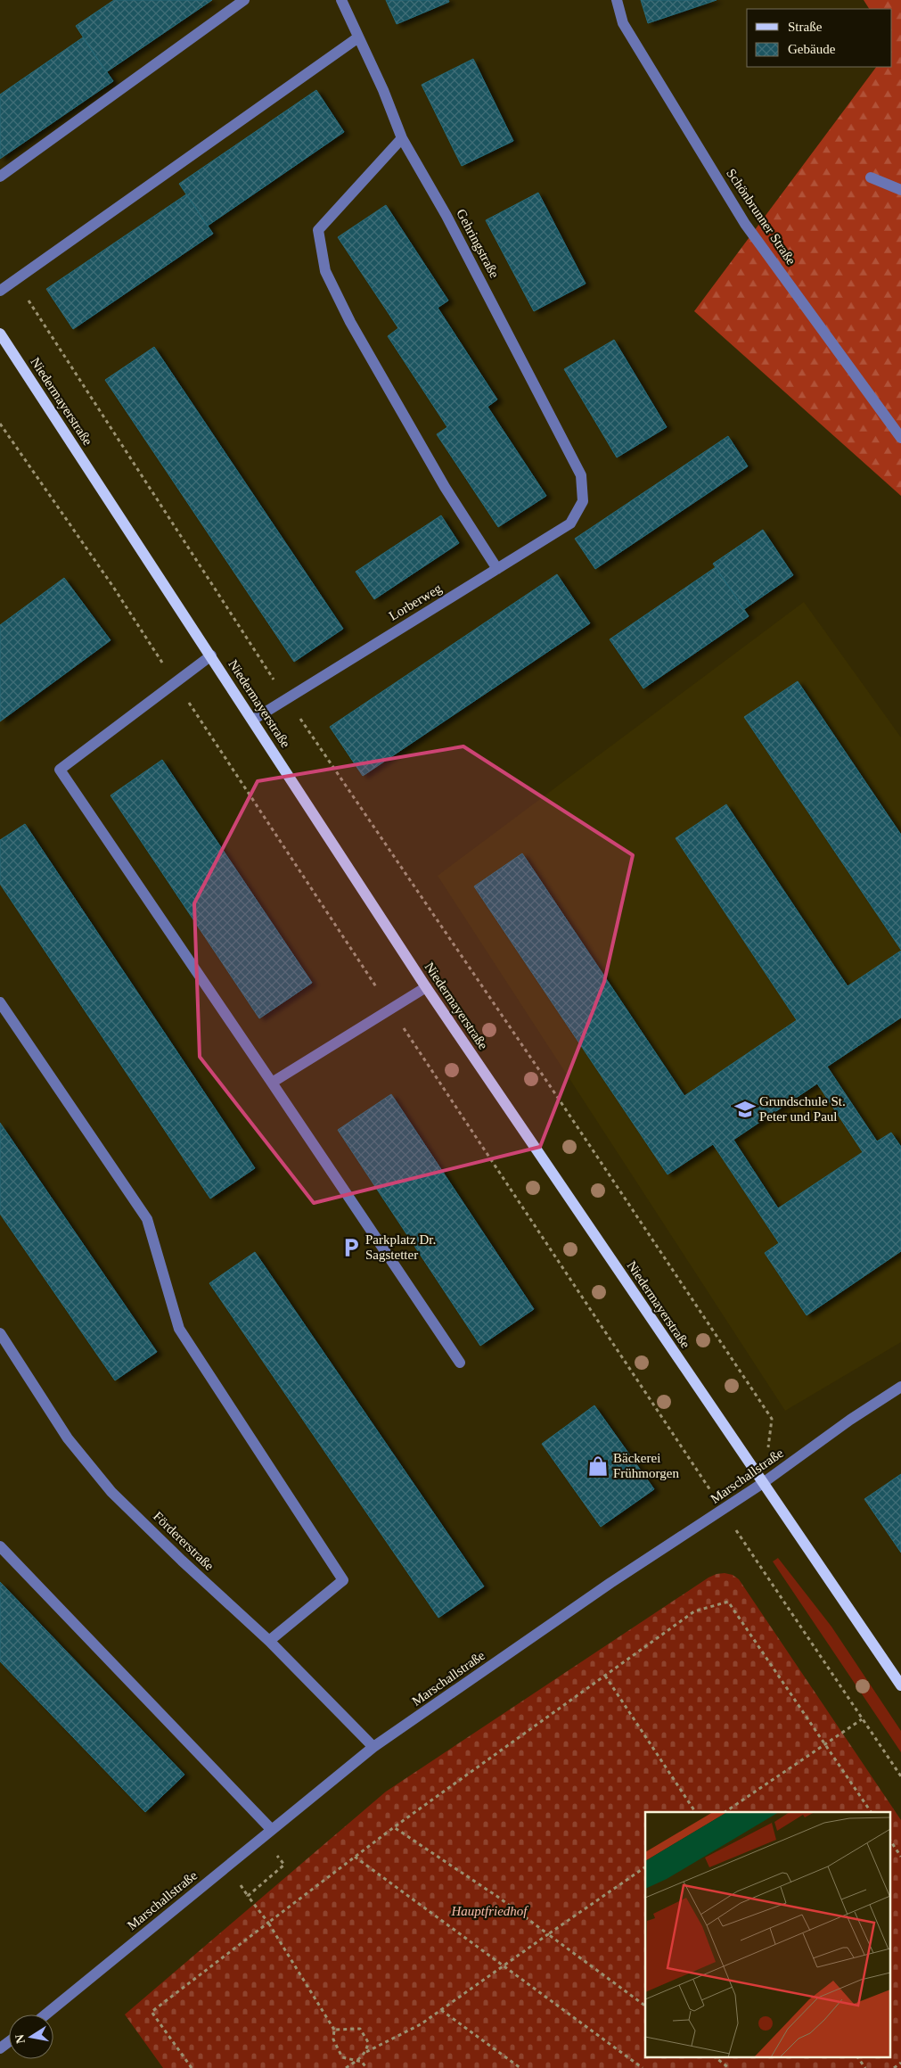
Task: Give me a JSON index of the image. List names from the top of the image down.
{
  "streets": {
    "main road": ["Niedermayerstraße"],
    "street": [
      "Schönbrunner Straße",
      "Gehringstraße",
      "Lorberweg",
      "Marschallstraße",
      "Fördererstraße"
    ]
  },
  "crossings": [
    ["Gehringstraße", "Lorberweg"],
    ["Niedermayerstraße", "Lorberweg"],
    ["Niedermayerstraße", "Marschallstraße"],
    ["Marschallstraße", "Fördererstraße"]
  ],
  "parks": ["Hauptfriedhof"],
  "places": {
    "school or university": ["Grundschule St. Peter und Paul"],
    "parking": ["Parkplatz Dr. Sagstetter"],
    "shop": ["Bäckerei Frühmorgen"]
  },
  "legend": ["Straße", "Gebäude"],
  "north": "left"
}
